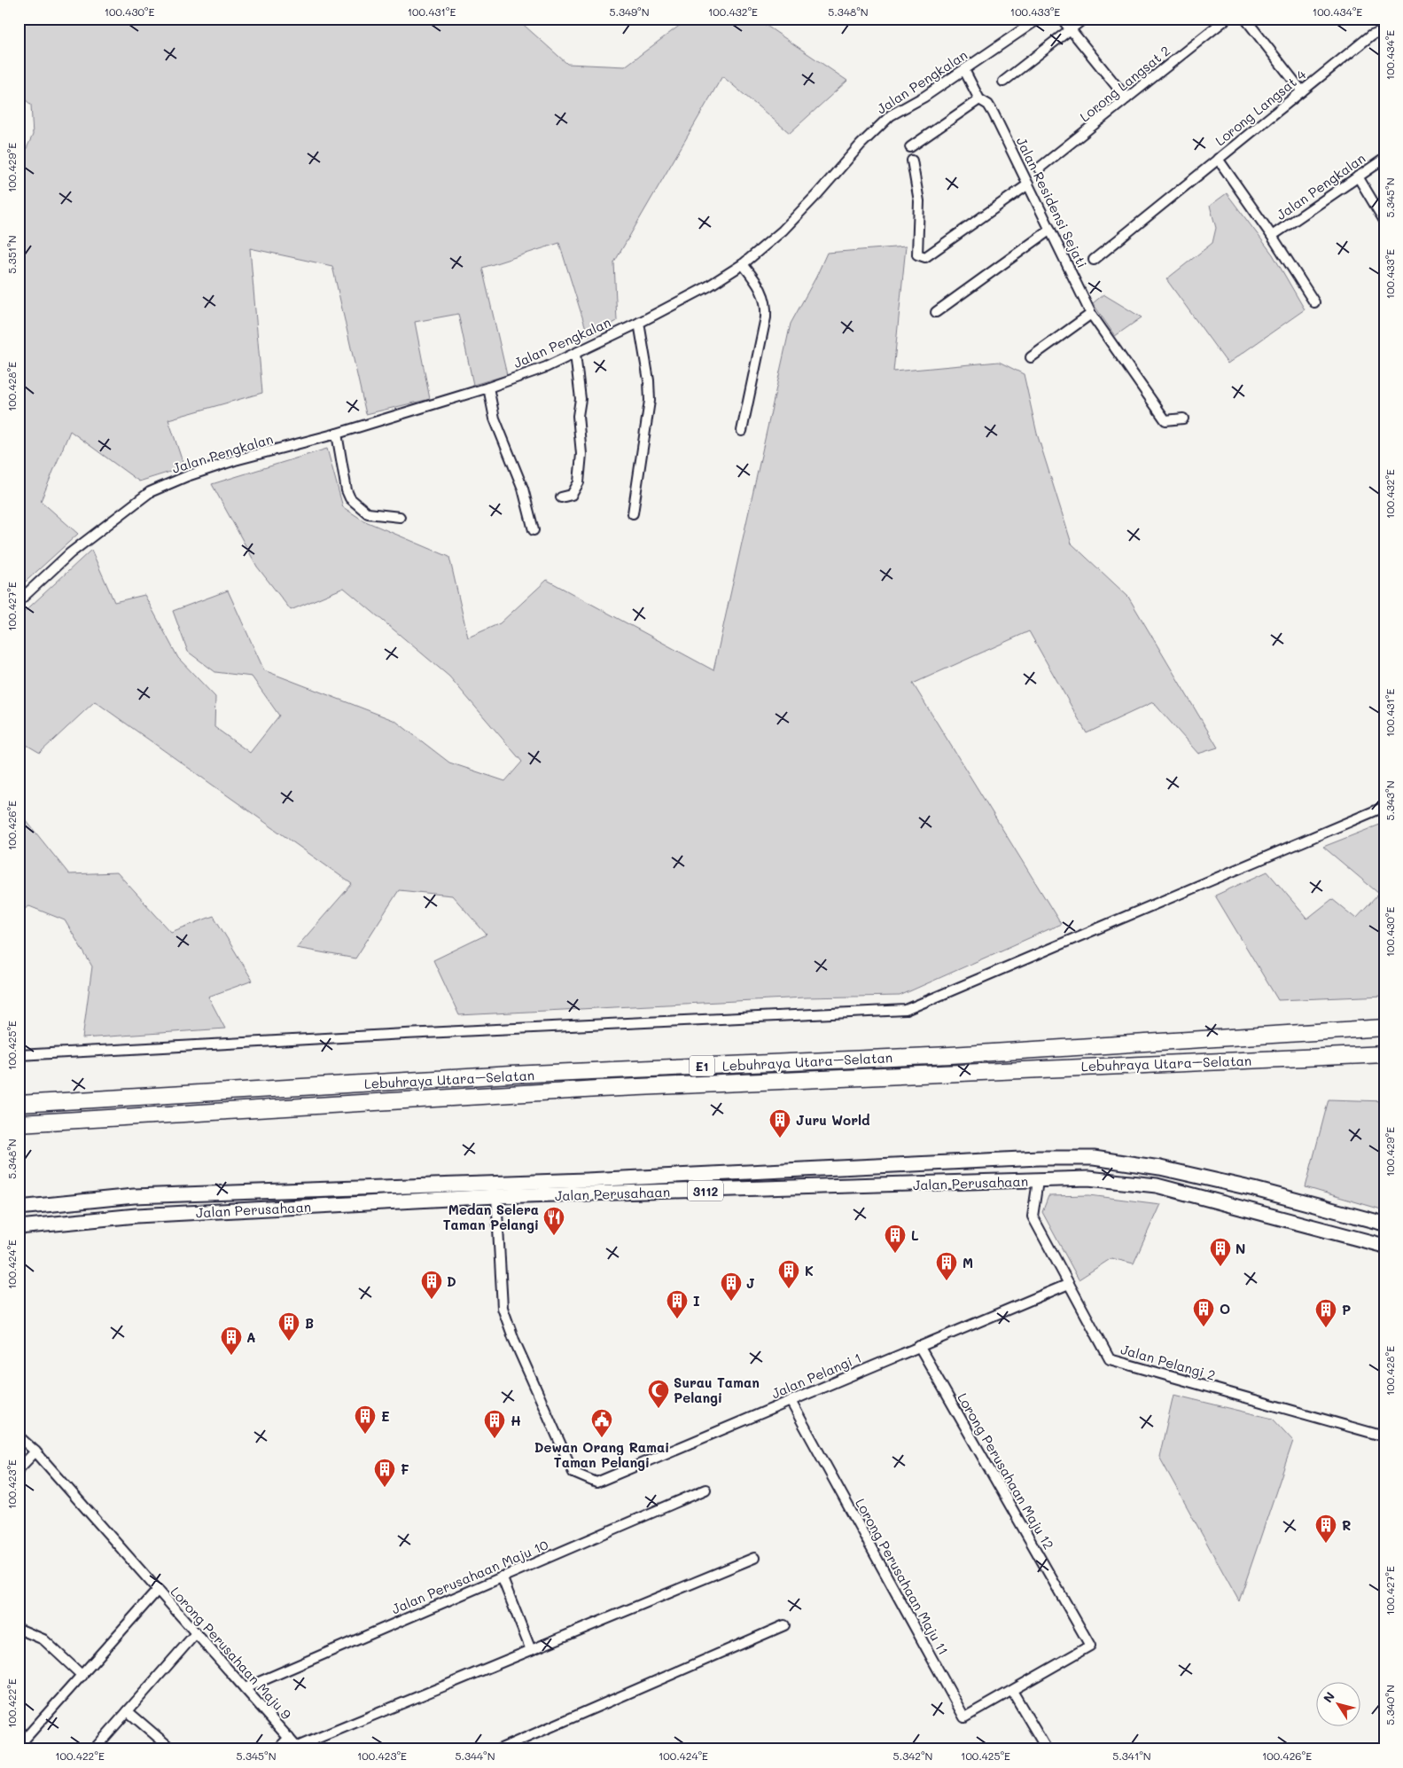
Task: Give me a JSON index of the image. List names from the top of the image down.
{
  "streets": {
    "highway": ["Lebuhraya Utara–Selatan", "E1"],
    "main road": ["Jalan Perusahaan", "3112"],
    "street": [
      "Jalan Pengkalan",
      "Lorong Langsat 2",
      "Lorong Langsat 4",
      "Jalan Residensi Sejati",
      "Jalan Pelangi 2",
      "Jalan Pelangi 1",
      "Lorong Perusahaan Maju 12",
      "Jalan Perusahaan Maju 10",
      "Lorong Perusahaan Maju 11",
      "Lorong Perusahaan Maju 9"
    ]
  },
  "crossings": [
    ["Jalan Perusahaan", "Jalan Pelangi 2"],
    ["Jalan Perusahaan", "Jalan Pelangi 1"],
    ["Jalan Pelangi 2", "Jalan Pelangi 1"],
    ["Jalan Pelangi 1", "Lorong Perusahaan Maju 12"],
    ["Jalan Pelangi 1", "Lorong Perusahaan Maju 11"],
    ["Lorong Perusahaan Maju 12", "Lorong Perusahaan Maju 11"],
    ["Jalan Perusahaan Maju 10", "Lorong Perusahaan Maju 9"]
  ],
  "places": {
    "building": [
      "Juru World",
      "L",
      "N",
      "M",
      "K",
      "D",
      "J",
      "I",
      "O",
      "P",
      "B",
      "A",
      "E",
      "H",
      "F",
      "R"
    ],
    "restaurant": ["Medan Selera Taman Pelangi"],
    "mosque": ["Surau Taman Pelangi"],
    "public building": ["Dewan Orang Ramai Taman Pelangi"]
  },
  "north": "top left",
  "coordinates": [
    "100.430°E",
    "100.431°E",
    "5.349°N",
    "100.432°E",
    "5.348°N",
    "100.433°E",
    "100.434°E",
    "100.429°E",
    "5.345°N",
    "5.351°N",
    "100.428°E",
    "100.427°E",
    "5.343°N",
    "100.426°E",
    "100.425°E",
    "100.424°E",
    "100.423°E",
    "100.422°E",
    "5.340°N",
    "5.344°N",
    "5.342°N",
    "5.341°N"
  ]
}
